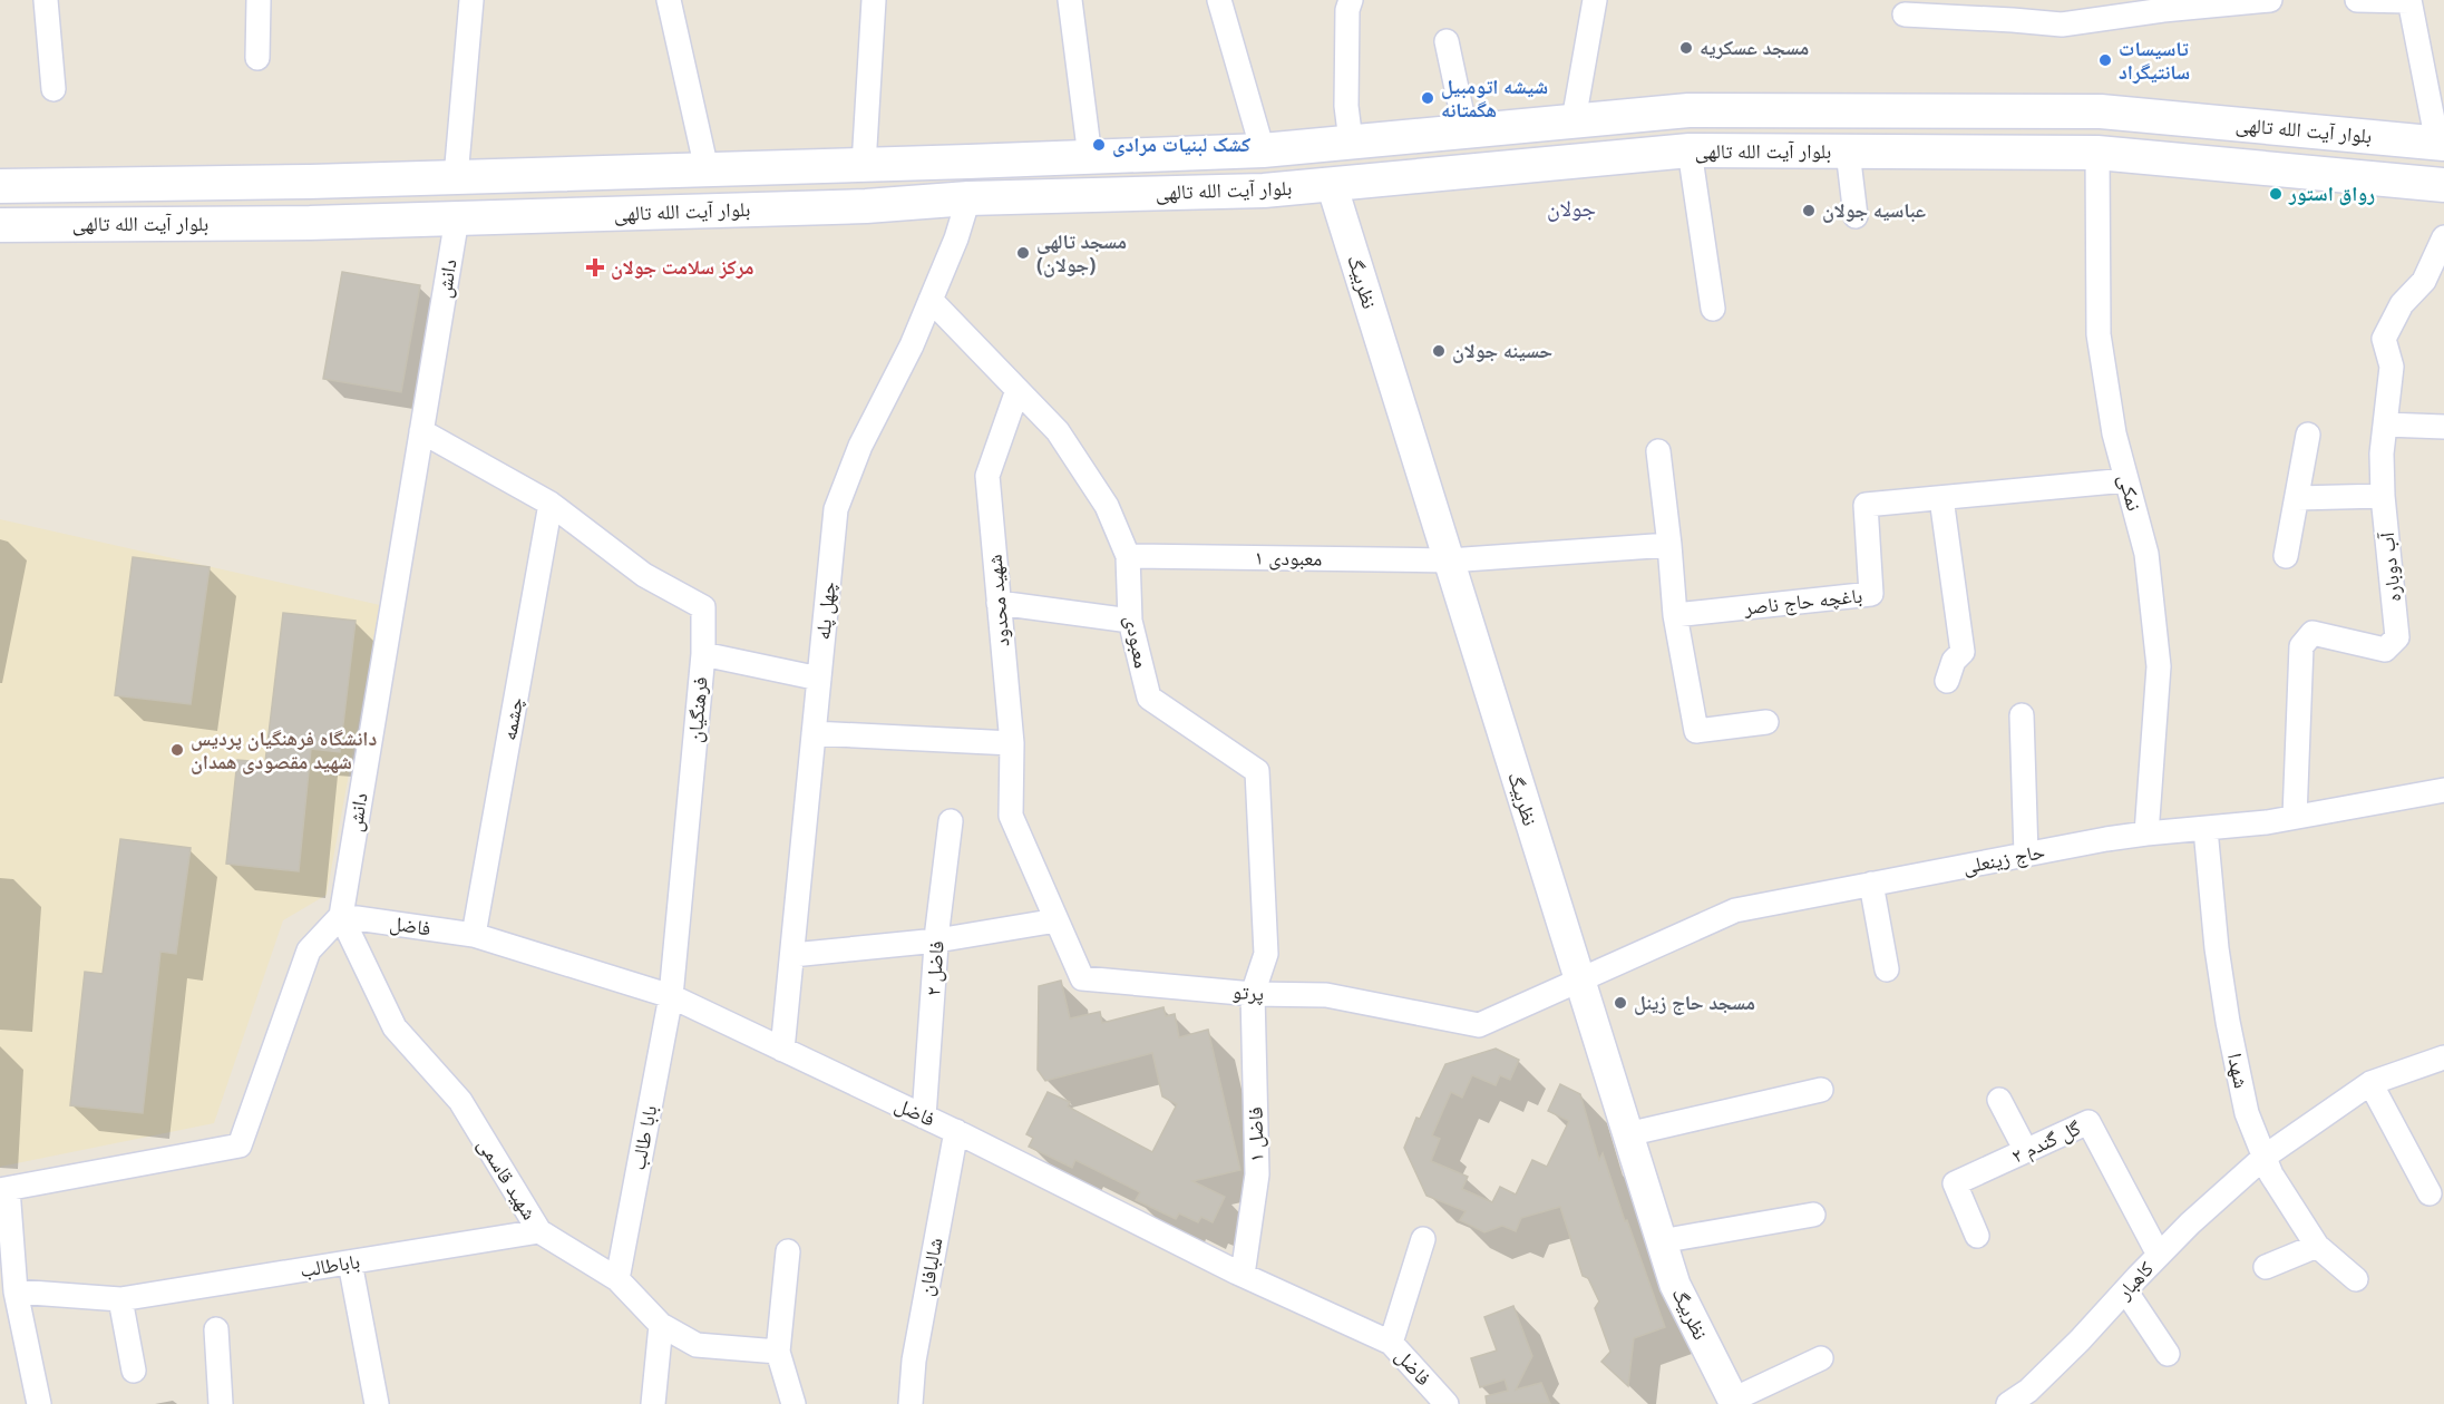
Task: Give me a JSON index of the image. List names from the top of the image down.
{
  "streets": {
    "main road": ["بلوار آیت الله تالهی"],
    "street": [
      "دانش",
      "نظربیگ",
      "نمکی",
      "معبودی ۱",
      "آب دوباره",
      "شهید محدود",
      "باغچه حاج ناصر",
      "چهل پله",
      "معبودی",
      "فرهنگیان",
      "چشمه",
      "حاج زینعلی",
      "فاضل",
      "فاضل ۲",
      "پرتو",
      "شهدا",
      "فاضل ۱",
      "بابا طالب",
      "گل گندم ۲",
      "شهید قاسمی",
      "باباطالب",
      "شالبافان",
      "کاهبار"
    ]
  },
  "crossings": [
    ["بلوار آیت الله تالهی", "دانش"],
    ["بلوار آیت الله تالهی", "نظربیگ"],
    ["بلوار آیت الله تالهی", "نمکی"],
    ["بلوار آیت الله تالهی", "چهل پله"],
    ["دانش", "فاضل"],
    ["دانش", "شهید قاسمی"],
    ["نظربیگ", "معبودی ۱"],
    ["نظربیگ", "حاج زینعلی"],
    ["نظربیگ", "پرتو"],
    ["نمکی", "باغچه حاج ناصر"],
    ["نمکی", "حاج زینعلی"],
    ["معبودی ۱", "معبودی"],
    ["آب دوباره", "حاج زینعلی"],
    ["شهید محدود", "معبودی"],
    ["شهید محدود", "پرتو"],
    ["چهل پله", "معبودی"],
    ["چهل پله", "فاضل"],
    ["معبودی", "پرتو"],
    ["معبودی", "فاضل ۱"],
    ["فرهنگیان", "چشمه"],
    ["فرهنگیان", "فاضل"],
    ["فرهنگیان", "بابا طالب"],
    ["چشمه", "فاضل"],
    ["حاج زینعلی", "پرتو"],
    ["حاج زینعلی", "شهدا"],
    ["فاضل", "فاضل ۲"],
    ["فاضل", "فاضل ۱"],
    ["فاضل", "بابا طالب"],
    ["فاضل", "شهید قاسمی"],
    ["فاضل", "شالبافان"],
    ["پرتو", "فاضل ۱"],
    ["شهدا", "کاهبار"],
    ["بابا طالب", "شهید قاسمی"],
    ["گل گندم ۲", "کاهبار"],
    ["شهید قاسمی", "باباطالب"]
  ],
  "districts": ["جولان"],
  "places": {
    "other": [
      "مسجد عسکریه",
      "تاسیسات سانتیگراد",
      "شیشه اتومبیل هگمتانه",
      "کشک لبنیات مرادی",
      "رواق استور",
      "عباسیه جولان",
      "مسجد تالهی (جولان)",
      "حسینه جولان",
      "دانشگاه فرهنگیان پردیس شهید مقصودی همدان",
      "مسجد حاج زینل"
    ],
    "health": ["مرکز سلامت جولان"]
  }
}
